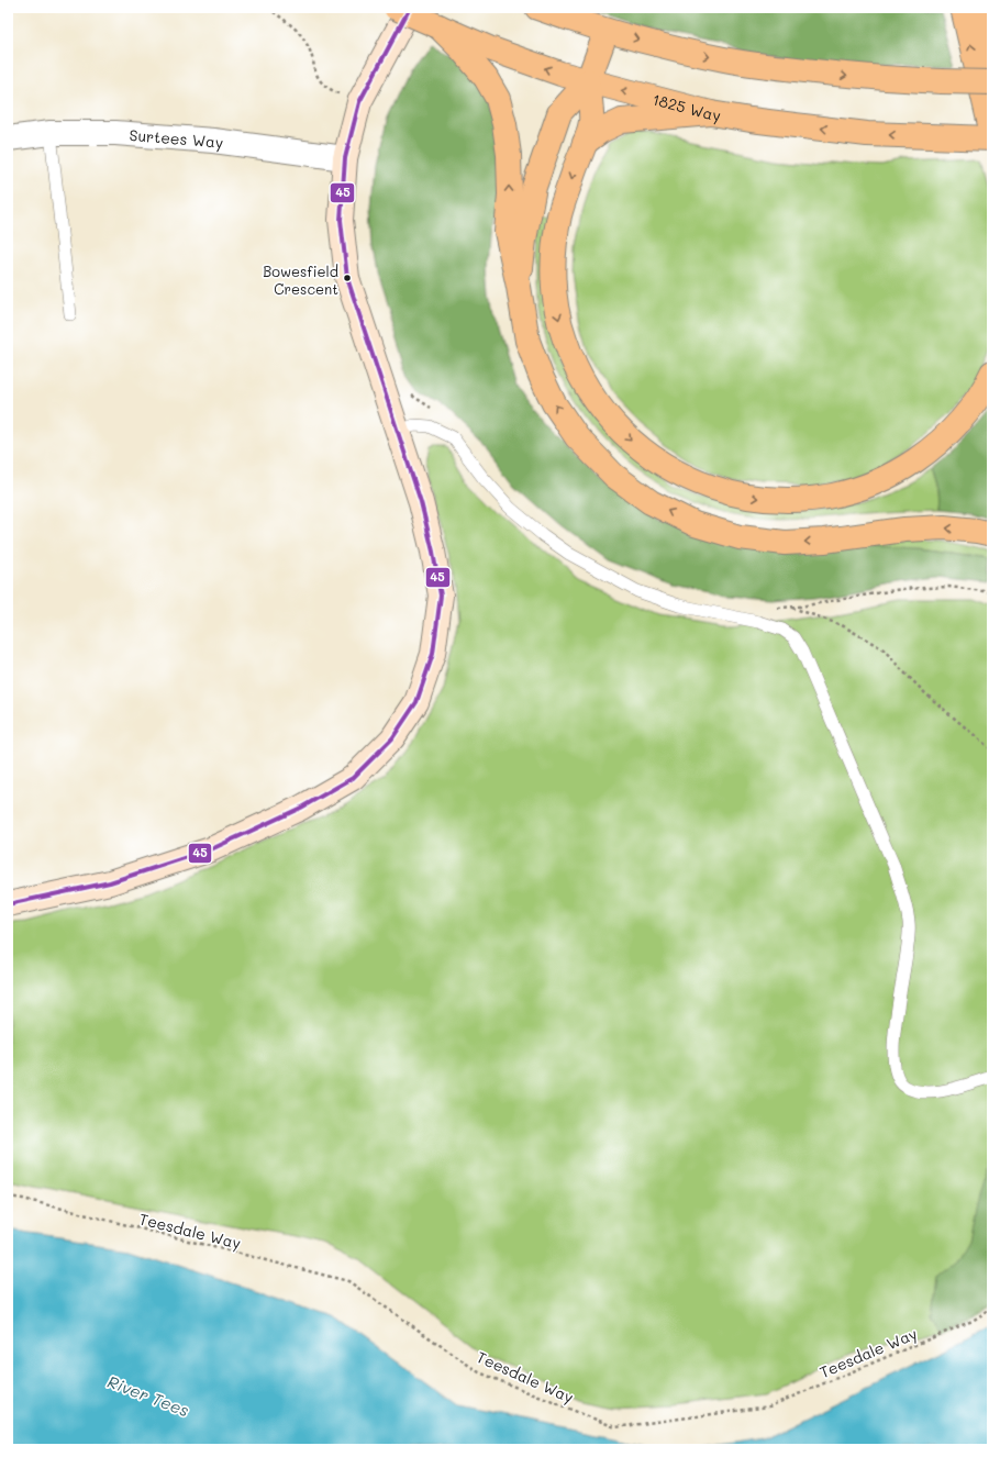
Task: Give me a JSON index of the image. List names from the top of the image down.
{
  "streets": {
    "main road": ["1825 Way"],
    "street": ["Surtees Way"],
    "path": ["Teesdale Way"]
  },
  "water": ["River Tees"],
  "places": ["Bowesfield Crescent"],
  "lines": ["transit line 45"]
}
